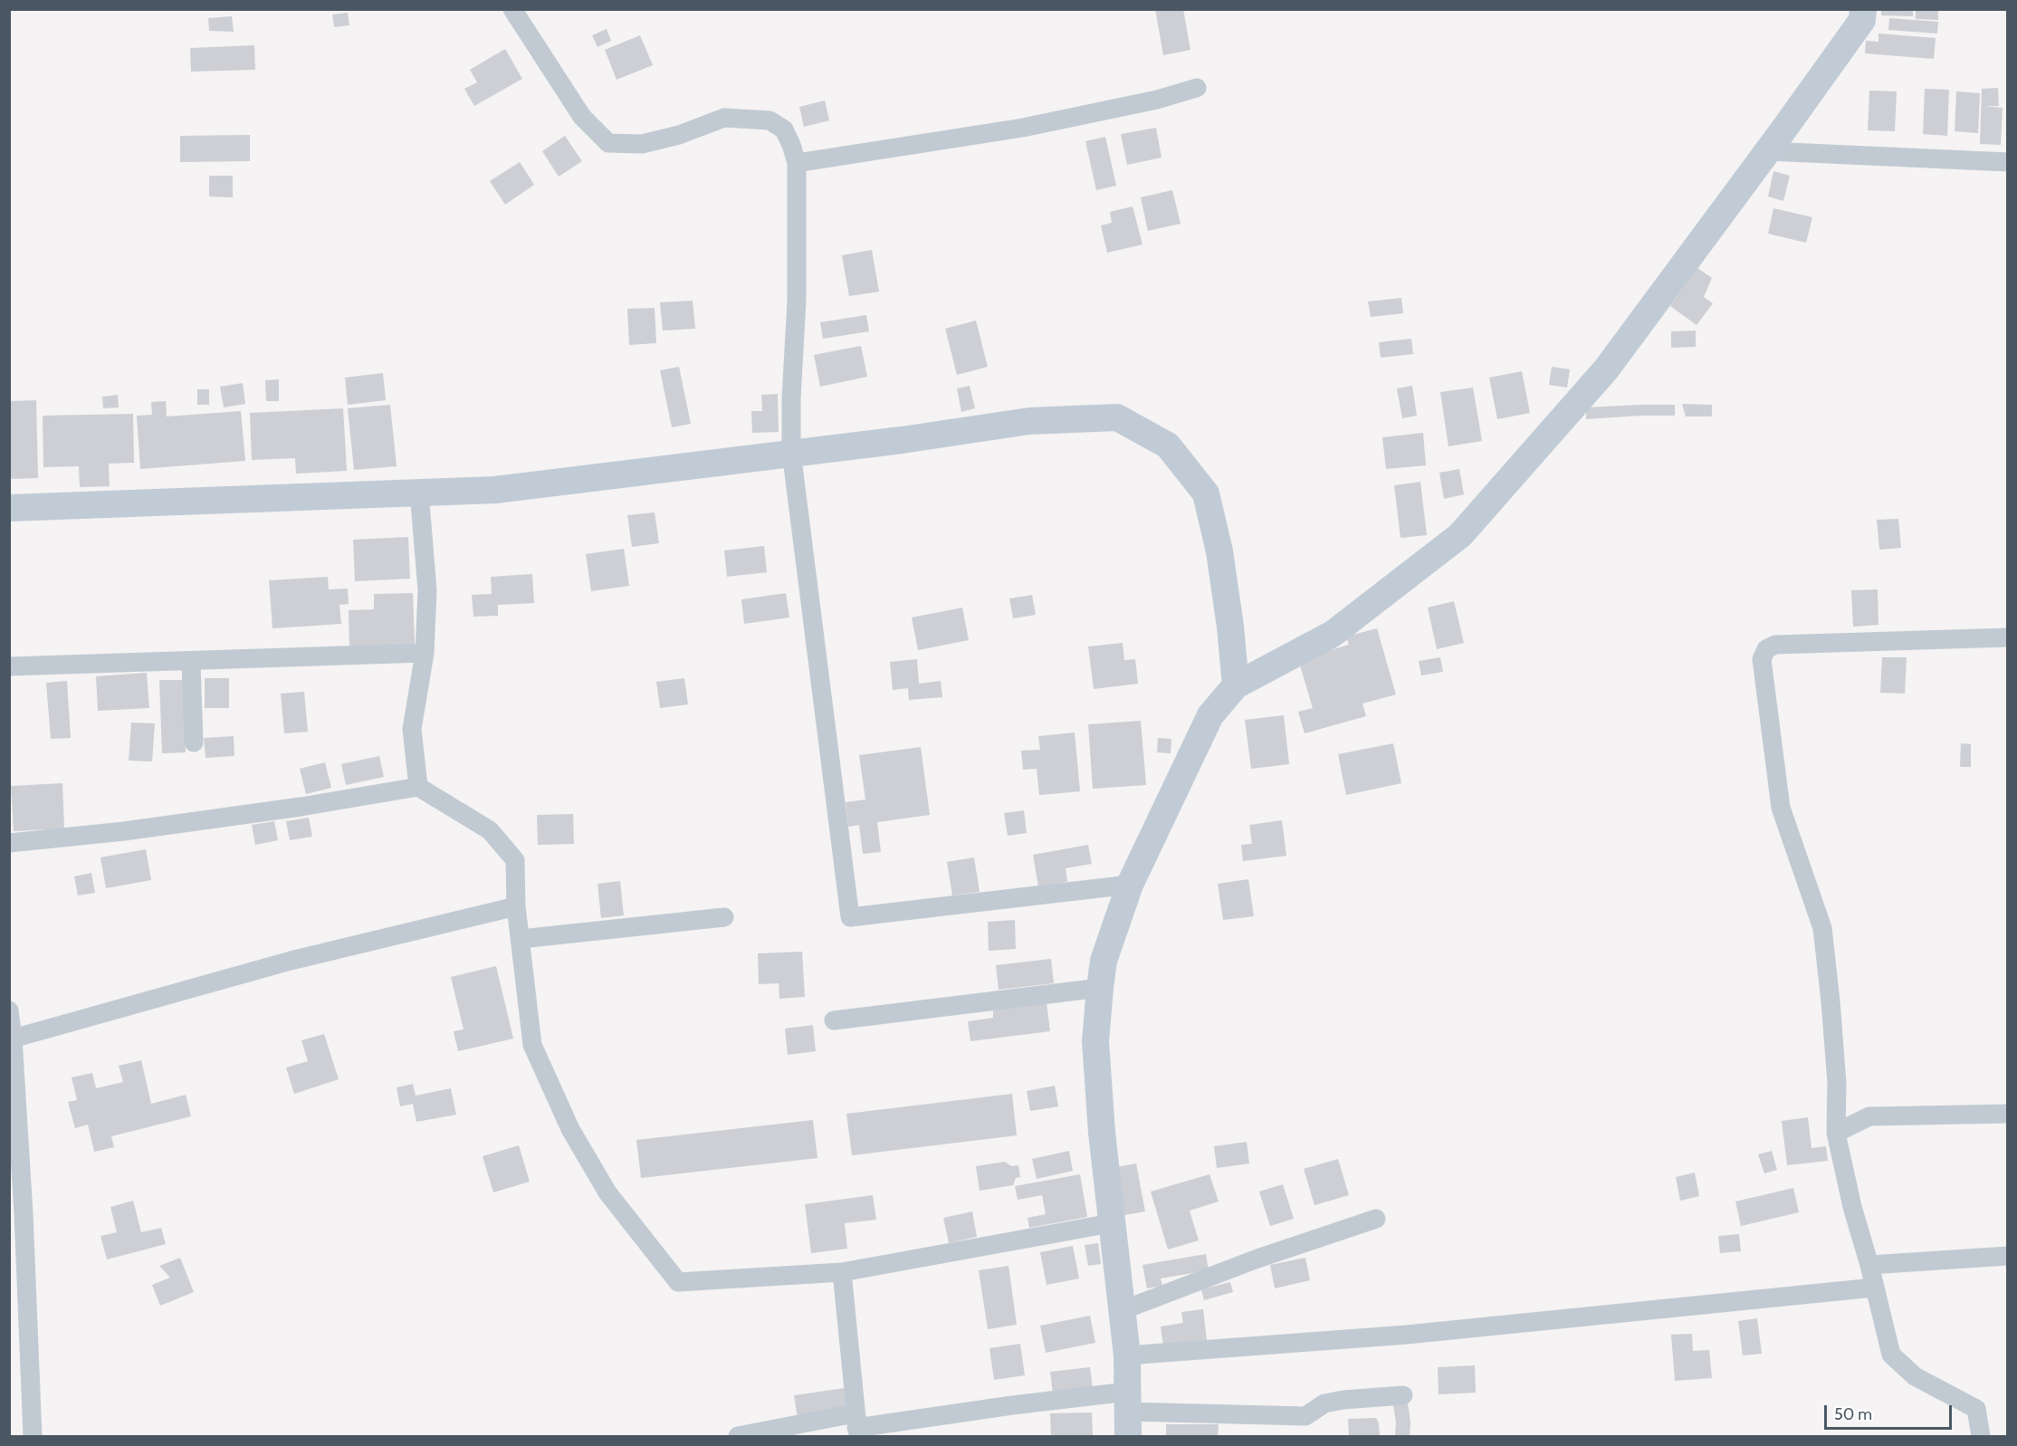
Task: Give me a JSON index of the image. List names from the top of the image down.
{
  "scale_bar": "50 m"
}
